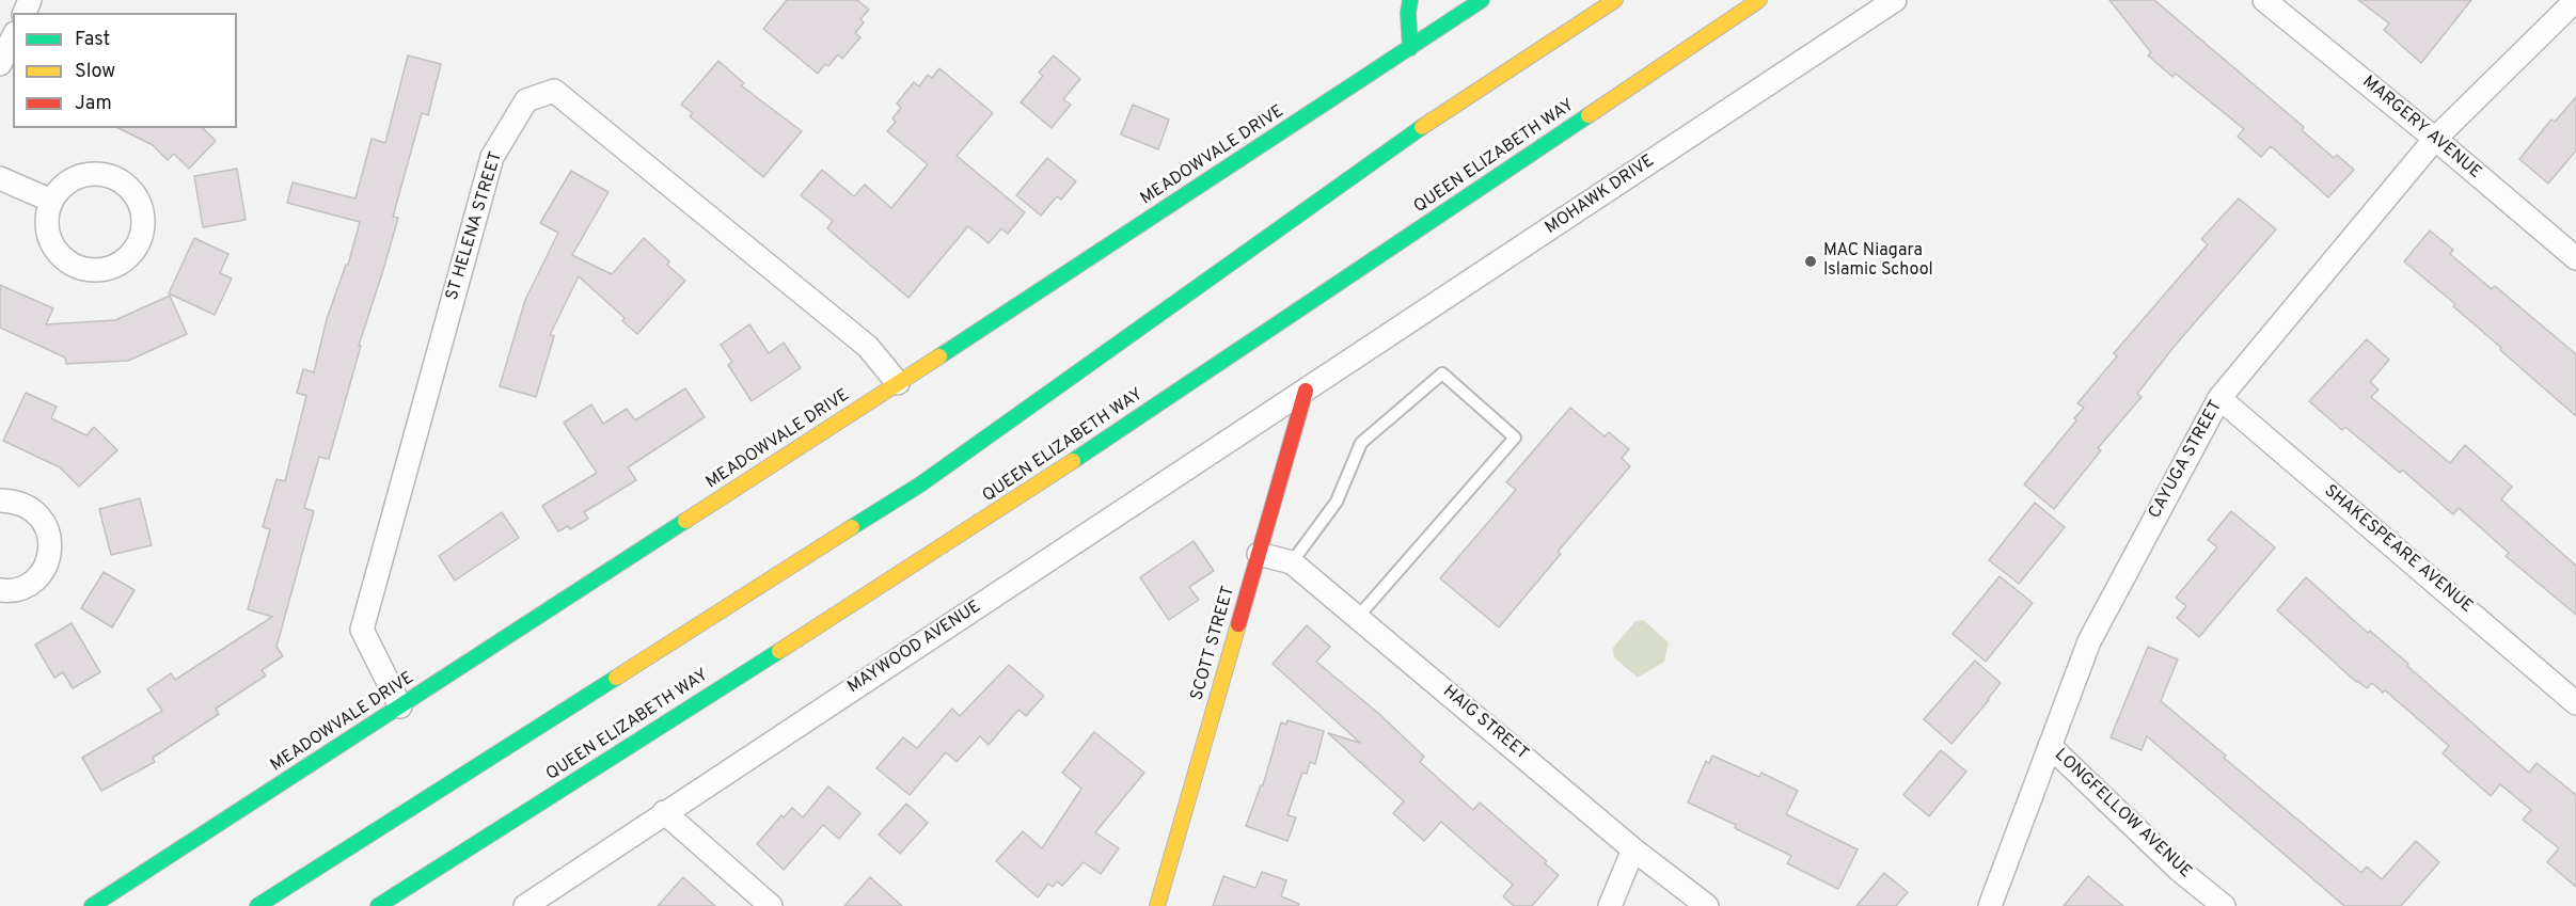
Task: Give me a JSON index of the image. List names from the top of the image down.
{
  "streets": {
    "main road": ["MEADOWVALE DRIVE", "QUEEN ELIZABETH WAY", "SCOTT STREET"],
    "street": [
      "MARGERY AVENUE",
      "MOHAWK DRIVE",
      "ST HELENA STREET",
      "CAYUGA STREET",
      "SHAKESPEARE AVENUE",
      "MAYWOOD AVENUE",
      "HAIG STREET",
      "LONGFELLOW AVENUE"
    ]
  },
  "crossings": [
    ["MARGERY AVENUE", "CAYUGA STREET"],
    ["MEADOWVALE DRIVE", "ST HELENA STREET"],
    ["MOHAWK DRIVE", "SCOTT STREET"],
    ["MOHAWK DRIVE", "MAYWOOD AVENUE"],
    ["CAYUGA STREET", "SHAKESPEARE AVENUE"],
    ["CAYUGA STREET", "LONGFELLOW AVENUE"],
    ["SCOTT STREET", "MAYWOOD AVENUE"],
    ["SCOTT STREET", "HAIG STREET"]
  ],
  "places": ["MAC Niagara Islamic School"],
  "legend": ["Fast", "Slow", "Jam"]
}
